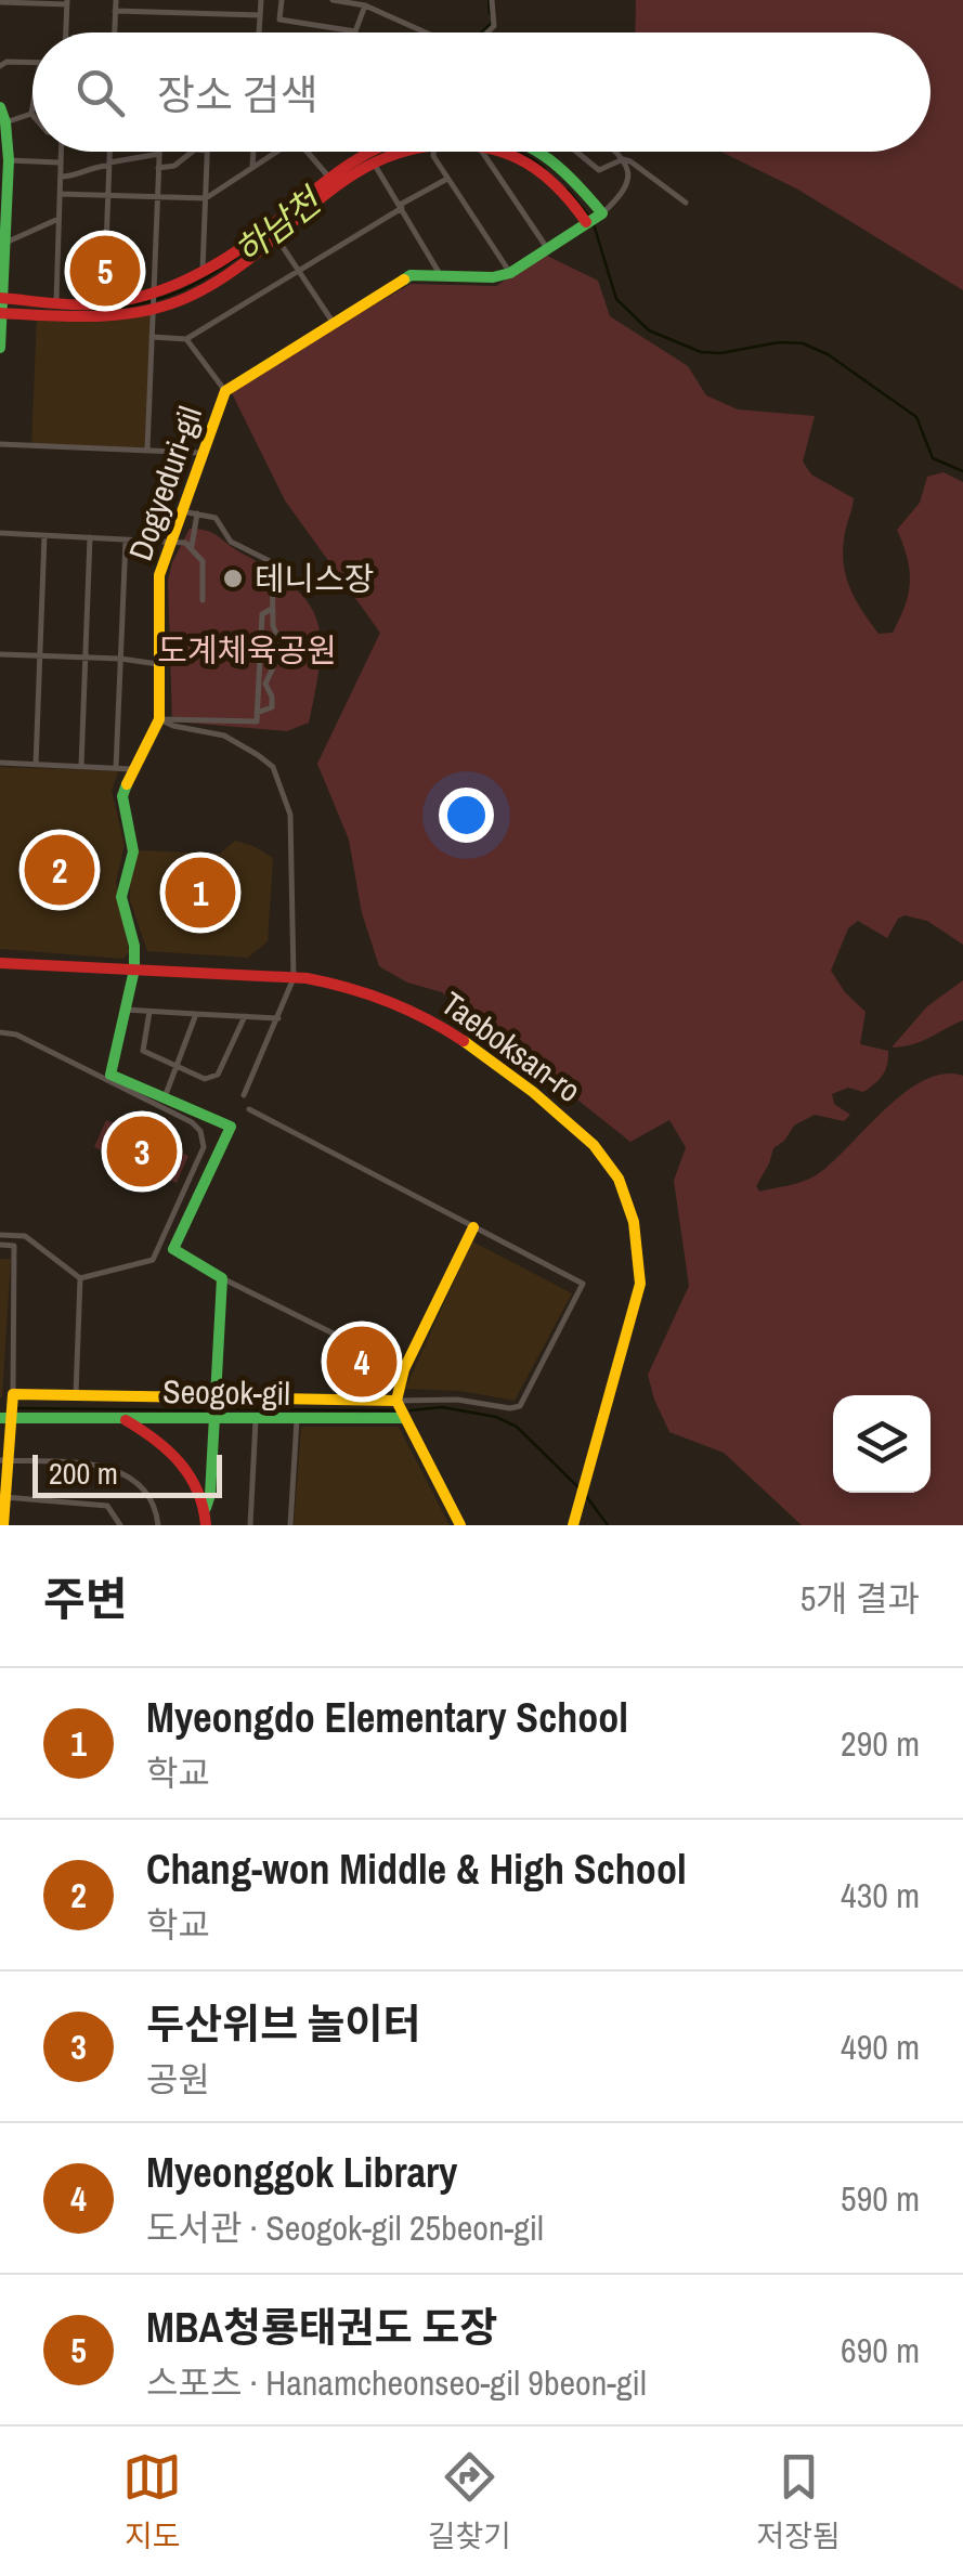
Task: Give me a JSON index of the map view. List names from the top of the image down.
{
  "streets": {
    "street": ["Dogyeduri-gil", "Taeboksan-ro", "Seogok-gil"]
  },
  "water": ["하남천"],
  "parks": ["도계체육공원"],
  "places": ["테니스장"],
  "scale_bar": "200 m",
  "page": {
    "search": "장소 검색",
    "pins": [
      "5",
      "2",
      "1",
      "3",
      "4"
    ],
    "scale": "200 m",
    "heading": ["주변", "5개 결과"],
    "list": [
      {
        "mark": "1",
        "name": "Myeongdo Elementary School",
        "note": "학교",
        "value": "290 m"
      },
      {
        "mark": "2",
        "name": "Chang-won Middle & High School",
        "note": "학교",
        "value": "430 m"
      },
      {
        "mark": "3",
        "name": "두산위브 놀이터",
        "note": "공원",
        "value": "490 m"
      },
      {
        "mark": "4",
        "name": "Myeonggok Library",
        "note": "도서관 · Seogok-gil 25beon-gil",
        "value": "590 m"
      },
      {
        "mark": "5",
        "name": "MBA청룡태권도 도장",
        "note": "스포츠 · Hanamcheonseo-gil 9beon-gil",
        "value": "690 m"
      }
    ],
    "nav": ["지도", "길찾기", "저장됨"]
  }
}
